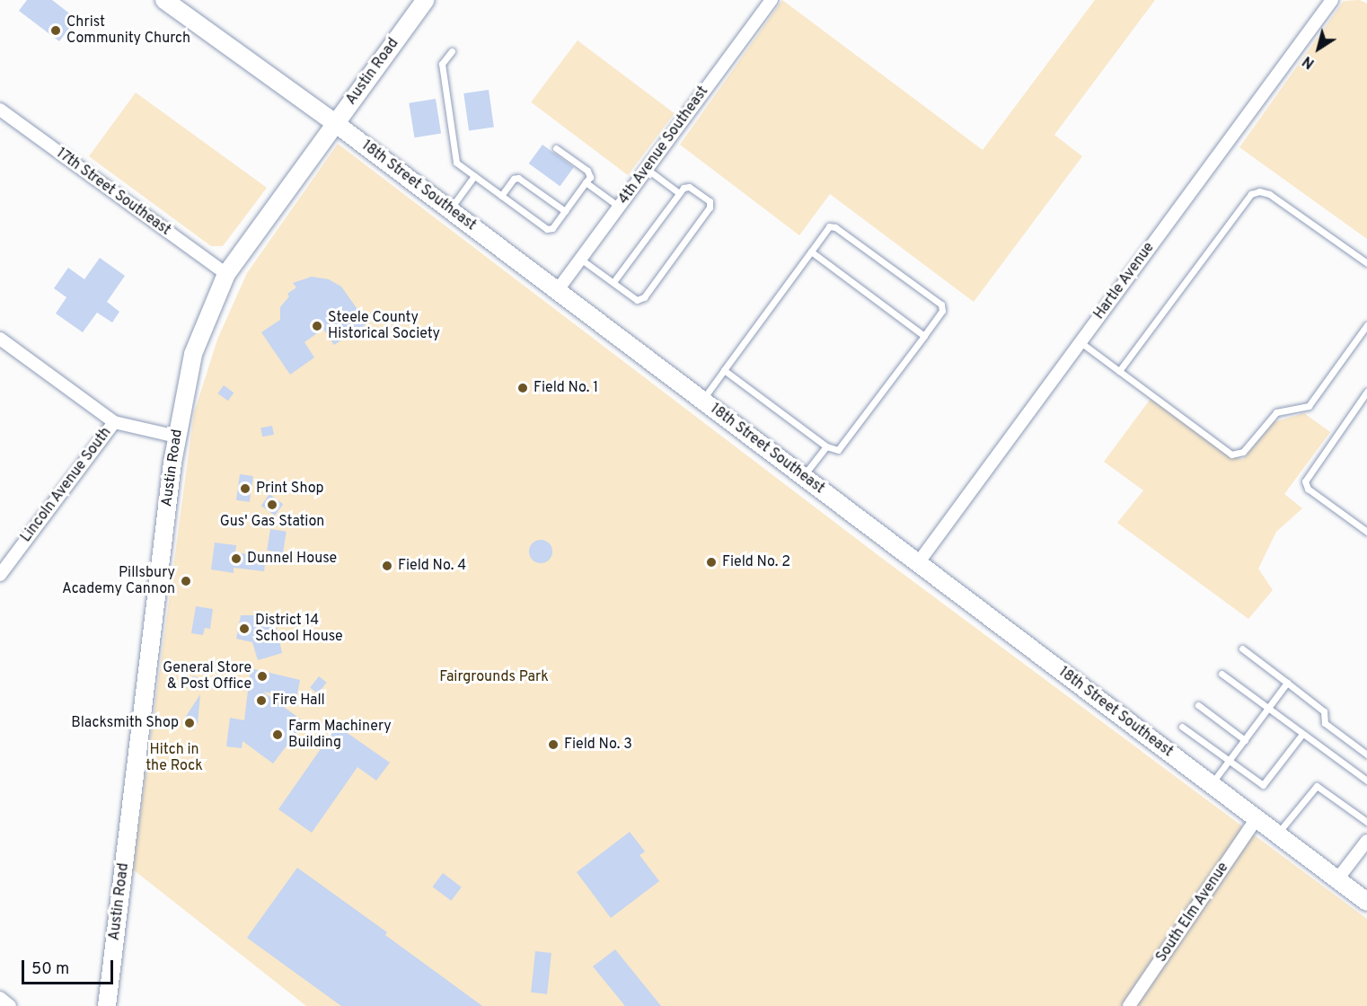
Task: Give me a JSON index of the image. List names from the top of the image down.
{
  "streets": {
    "street": [
      "Austin Road",
      "4th Avenue Southeast",
      "18th Street Southeast",
      "17th Street Southeast",
      "Hartle Avenue",
      "Lincoln Avenue South",
      "South Elm Avenue"
    ]
  },
  "crossings": [
    ["Austin Road", "18th Street Southeast"],
    ["Austin Road", "17th Street Southeast"],
    ["4th Avenue Southeast", "18th Street Southeast"],
    ["18th Street Southeast", "Hartle Avenue"],
    ["18th Street Southeast", "South Elm Avenue"]
  ],
  "parks": ["Fairgrounds Park", "Hitch in the Rock"],
  "places": [
    "Christ Community Church",
    "Steele County Historical Society",
    "Field No. 1",
    "Print Shop",
    "Gus' Gas Station",
    "Dunnel House",
    "Field No. 2",
    "Field No. 4",
    "Pillsbury Academy Cannon",
    "District 14 School House",
    "General Store & Post Office",
    "Fire Hall",
    "Blacksmith Shop",
    "Farm Machinery Building",
    "Field No. 3"
  ],
  "scale_bar": "50 m",
  "north": "bottom left"
}
